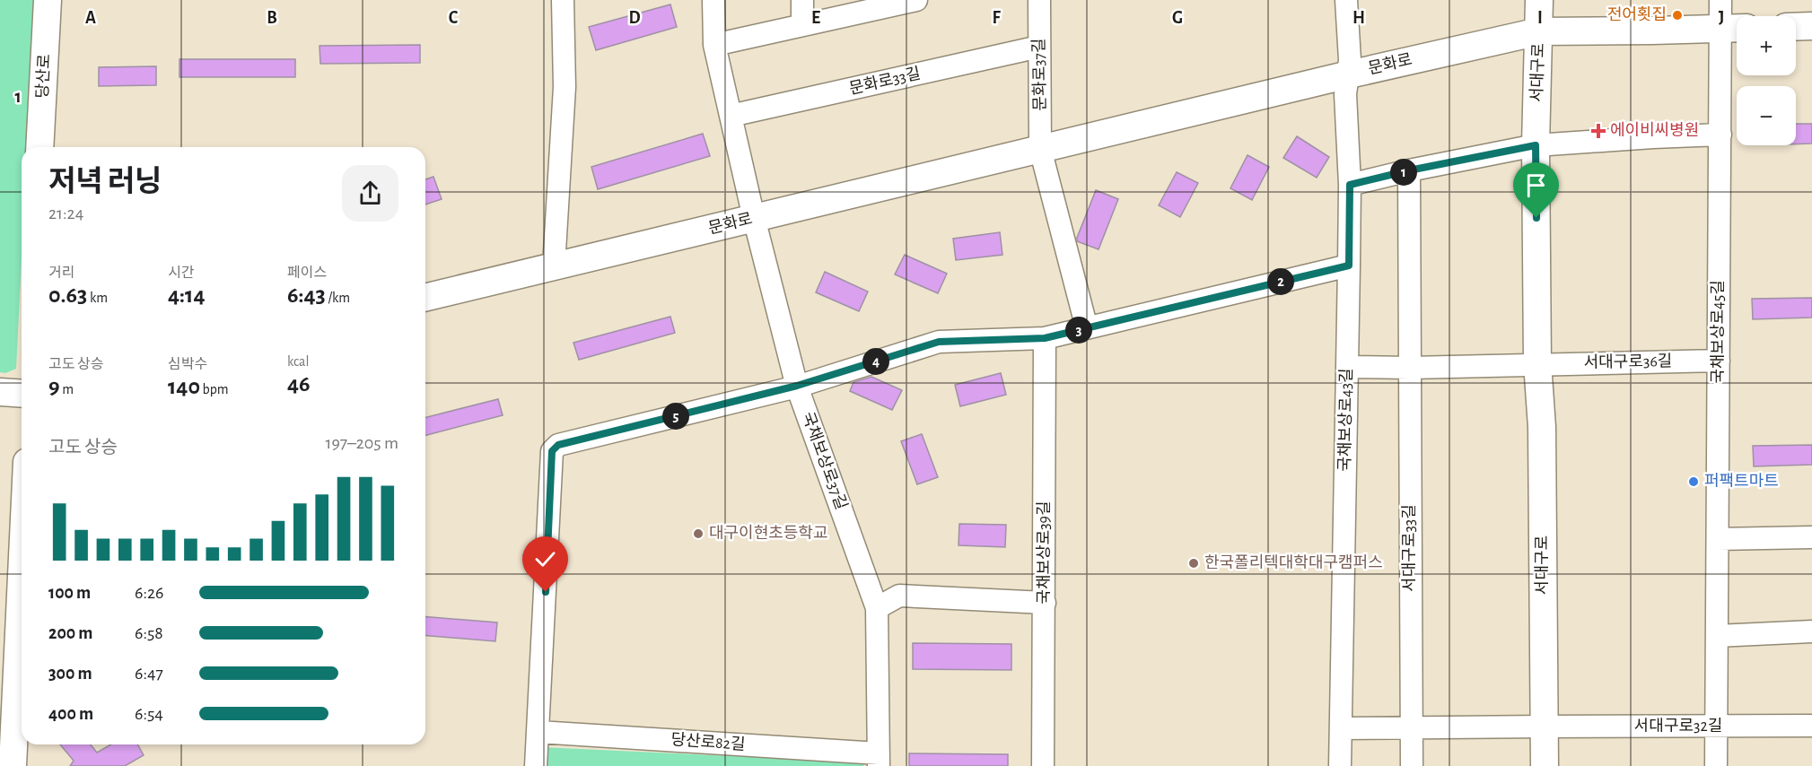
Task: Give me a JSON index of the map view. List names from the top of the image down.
{
  "streets": {
    "main road": ["문화로", "서대구로", "당산로"],
    "street": [
      "문화로37길",
      "문화로33길",
      "국채보상로45길",
      "서대구로36길",
      "국채보상로43길",
      "국채보상로37길",
      "서대구로33길",
      "국채보상로39길",
      "서대구로32길",
      "당산로82길"
    ]
  },
  "crossings": [
    ["문화로", "서대구로"],
    ["문화로", "문화로37길"],
    ["문화로", "국채보상로45길"],
    ["문화로", "국채보상로43길"],
    ["문화로", "국채보상로37길"],
    ["서대구로", "서대구로36길"],
    ["서대구로", "서대구로32길"],
    ["문화로37길", "문화로33길"],
    ["국채보상로45길", "서대구로36길"],
    ["국채보상로45길", "서대구로32길"],
    ["국채보상로37길", "당산로82길"]
  ],
  "places": {
    "other": [
      "전어횟집",
      "퍼팩트마트",
      "대구이현초등학교",
      "한국폴리텍대학대구캠퍼스"
    ],
    "health": ["에이비씨병원"]
  },
  "page": {
    "map_buttons": ["+", "−"],
    "heading": ["저녁 러닝", "21:24"],
    "pins": [
      "1",
      "2",
      "3",
      "4",
      "5"
    ],
    "stats": [
      ["거리", "0.63 km"],
      ["시간", "4:14"],
      ["페이스", "6:43 /km"],
      ["고도 상승", "9 m"],
      ["심박수", "140 bpm"],
      ["kcal", "46"]
    ],
    "chart": ["고도 상승", "197–205 m"],
    "list": [
      {
        "name": "100 m",
        "note": "6:26"
      },
      {
        "name": "200 m",
        "note": "6:58"
      },
      {
        "name": "300 m",
        "note": "6:47"
      },
      {
        "name": "400 m",
        "note": "6:54"
      }
    ]
  },
  "grid": {
    "columns": [
      "A",
      "B",
      "C",
      "D",
      "E",
      "F",
      "G",
      "H",
      "I",
      "J"
    ],
    "rows": ["1"]
  }
}
